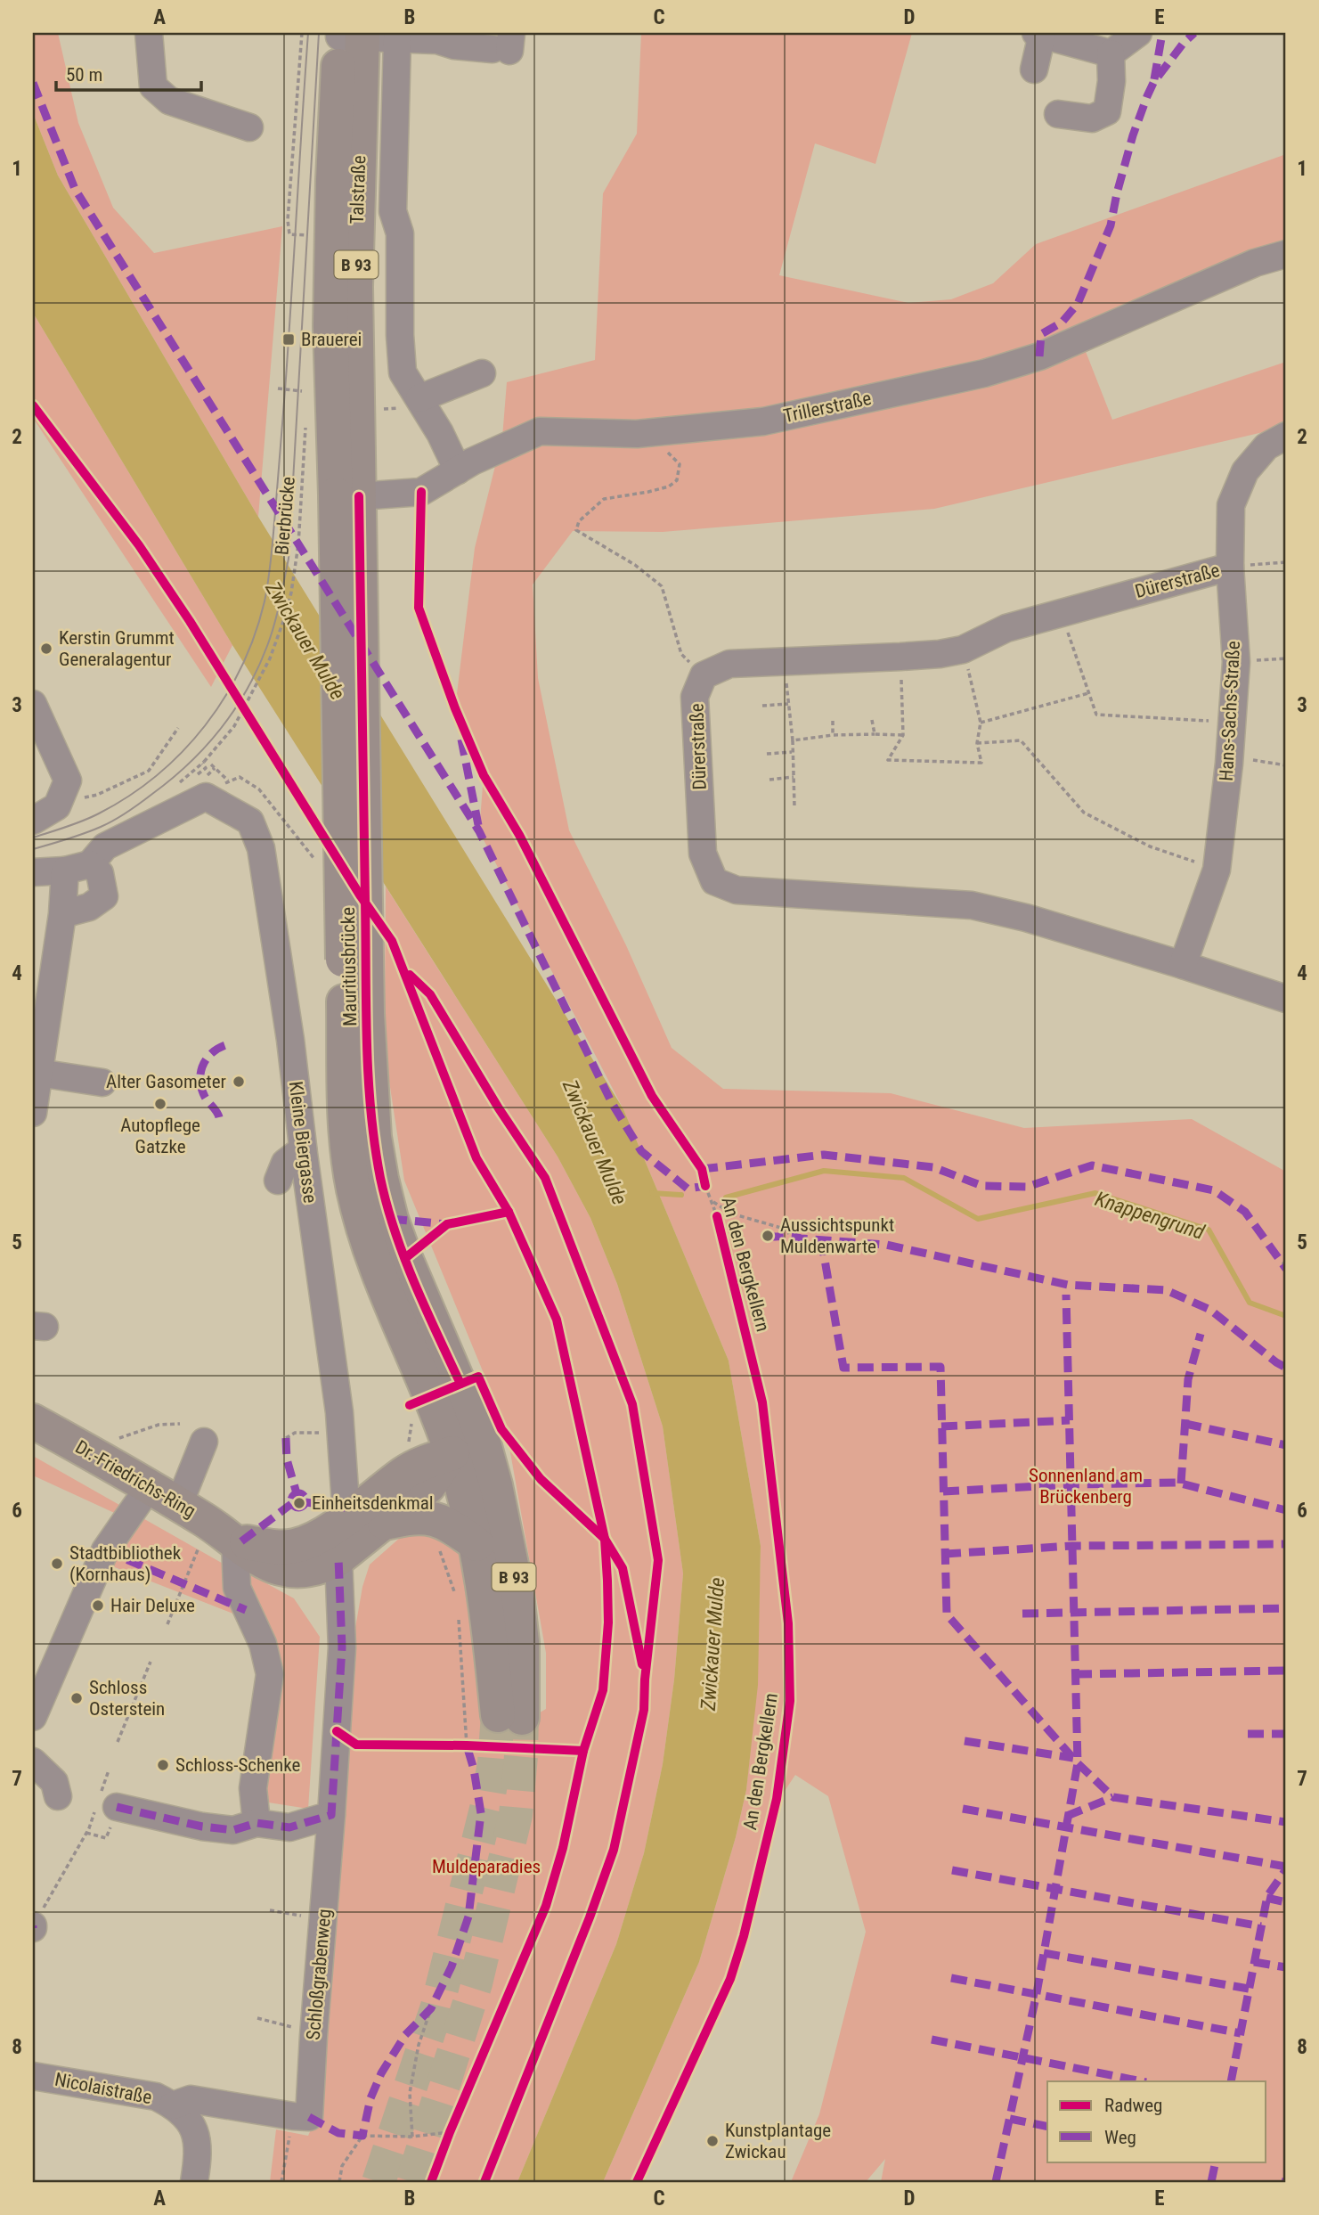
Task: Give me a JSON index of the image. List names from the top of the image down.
{
  "streets": {
    "main road": [
      "Talstraße",
      "B 93",
      "Mauritiusbrücke",
      "Dr.-Friedrichs-Ring"
    ],
    "street": [
      "Trillerstraße",
      "Dürerstraße",
      "Hans-Sachs-Straße",
      "Kleine Biergasse",
      "Schloßgrabenweg",
      "Nicolaistraße"
    ],
    "path": ["Bierbrücke"],
    "cycle path": ["An den Bergkellern"]
  },
  "crossings": [
    ["Talstraße", "Trillerstraße"],
    ["Talstraße", "Mauritiusbrücke"],
    ["B 93", "Mauritiusbrücke"],
    ["B 93", "Dr.-Friedrichs-Ring"],
    ["Trillerstraße", "Mauritiusbrücke"],
    ["Dürerstraße", "Hans-Sachs-Straße"],
    ["Mauritiusbrücke", "Dr.-Friedrichs-Ring"],
    ["Kleine Biergasse", "Dr.-Friedrichs-Ring"],
    ["Dr.-Friedrichs-Ring", "Schloßgrabenweg"],
    ["Schloßgrabenweg", "Nicolaistraße"]
  ],
  "water": ["Zwickauer Mulde", "Knappengrund"],
  "parks": ["Sonnenland am Brückenberg", "Muldeparadies"],
  "places": {
    "transit": ["Brauerei"],
    "other": [
      "Kerstin Grummt Generalagentur",
      "Alter Gasometer",
      "Autopflege Gatzke",
      "Aussichtspunkt Muldenwarte",
      "Einheitsdenkmal",
      "Stadtbibliothek (Kornhaus)",
      "Hair Deluxe",
      "Schloss Osterstein",
      "Schloss-Schenke",
      "Kunstplantage Zwickau"
    ]
  },
  "legend": ["Radweg", "Weg"],
  "scale_bar": "50 m",
  "grid": {
    "columns": [
      "A",
      "B",
      "C",
      "D",
      "E"
    ],
    "rows": [
      "1",
      "2",
      "3",
      "4",
      "5",
      "6",
      "7",
      "8"
    ]
  }
}
